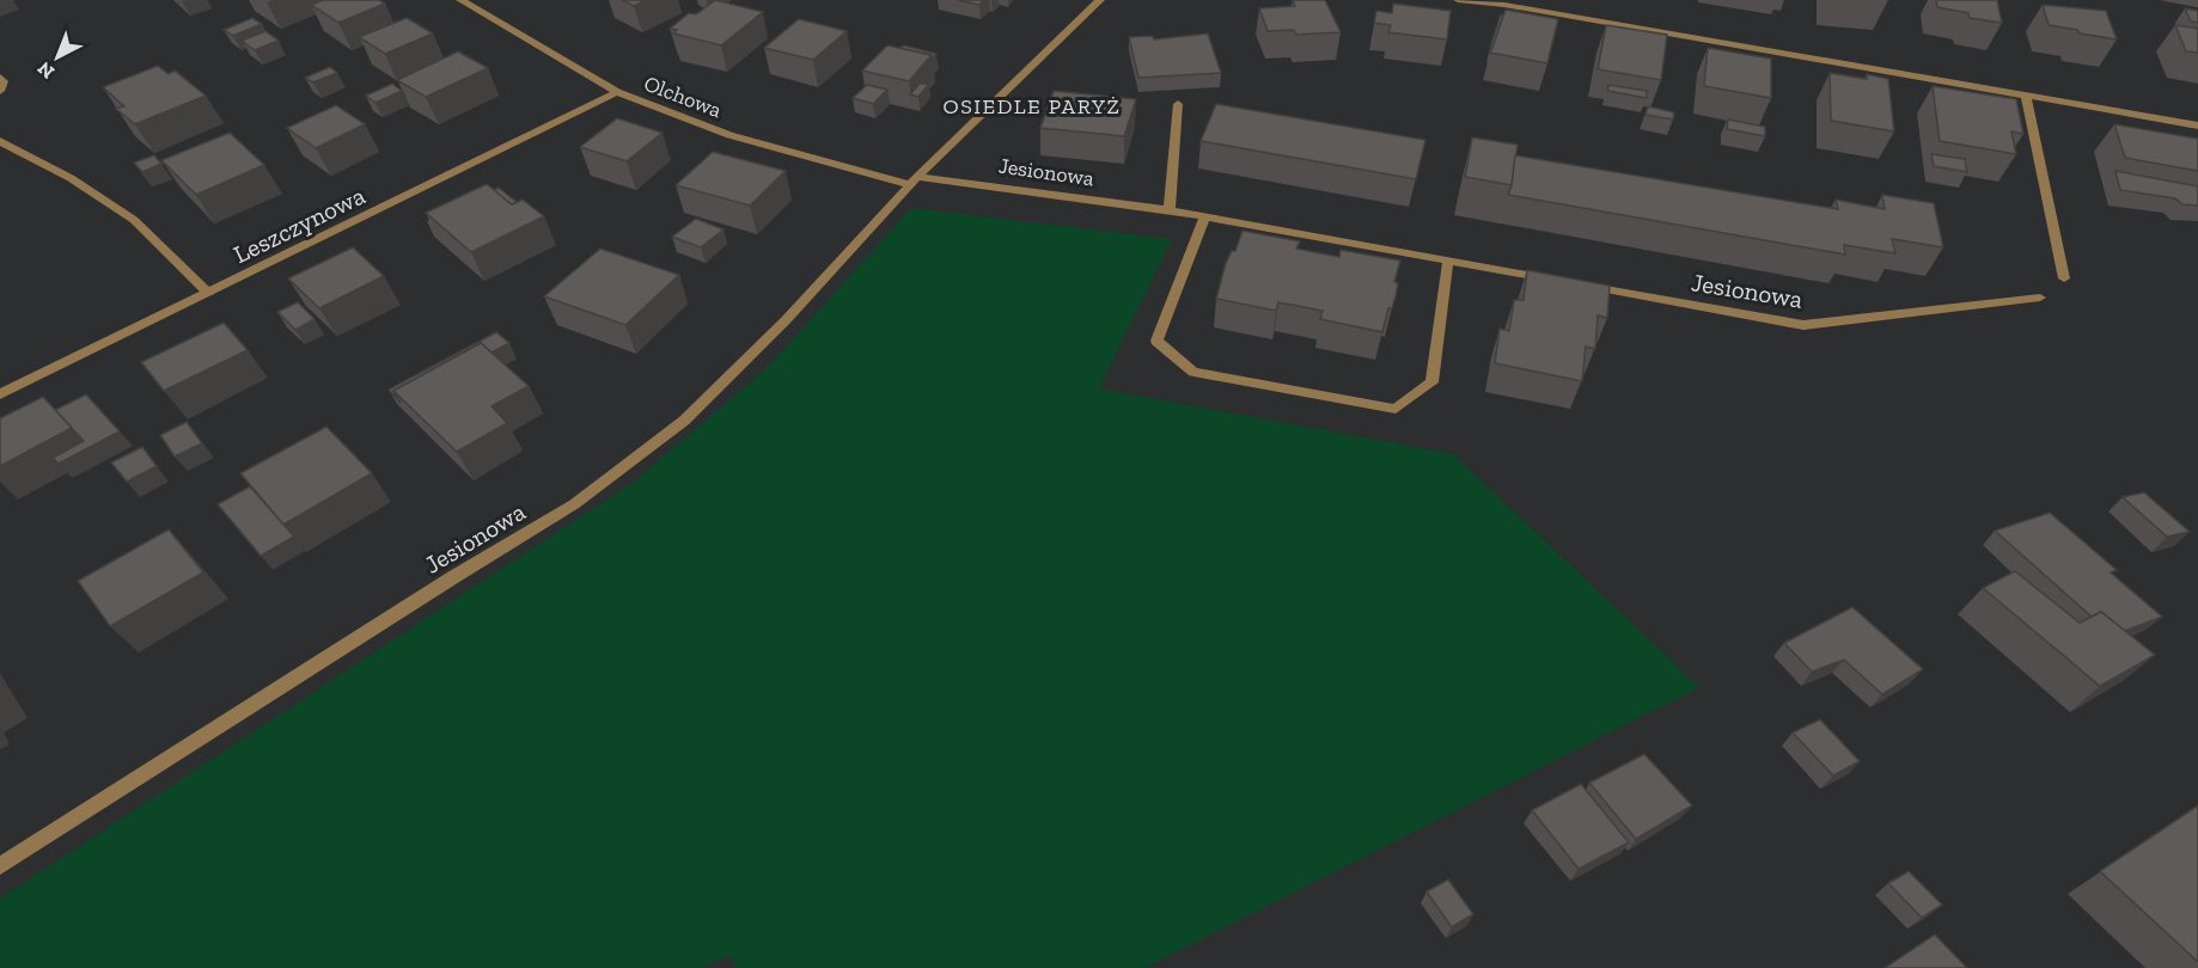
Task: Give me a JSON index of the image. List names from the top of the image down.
{
  "streets": {
    "street": ["Olchowa", "Jesionowa", "Leszczynowa"]
  },
  "crossings": [
    ["Olchowa", "Jesionowa"],
    ["Olchowa", "Leszczynowa"]
  ],
  "districts": ["OSIEDLE PARYŻ"],
  "north": "bottom left"
}
